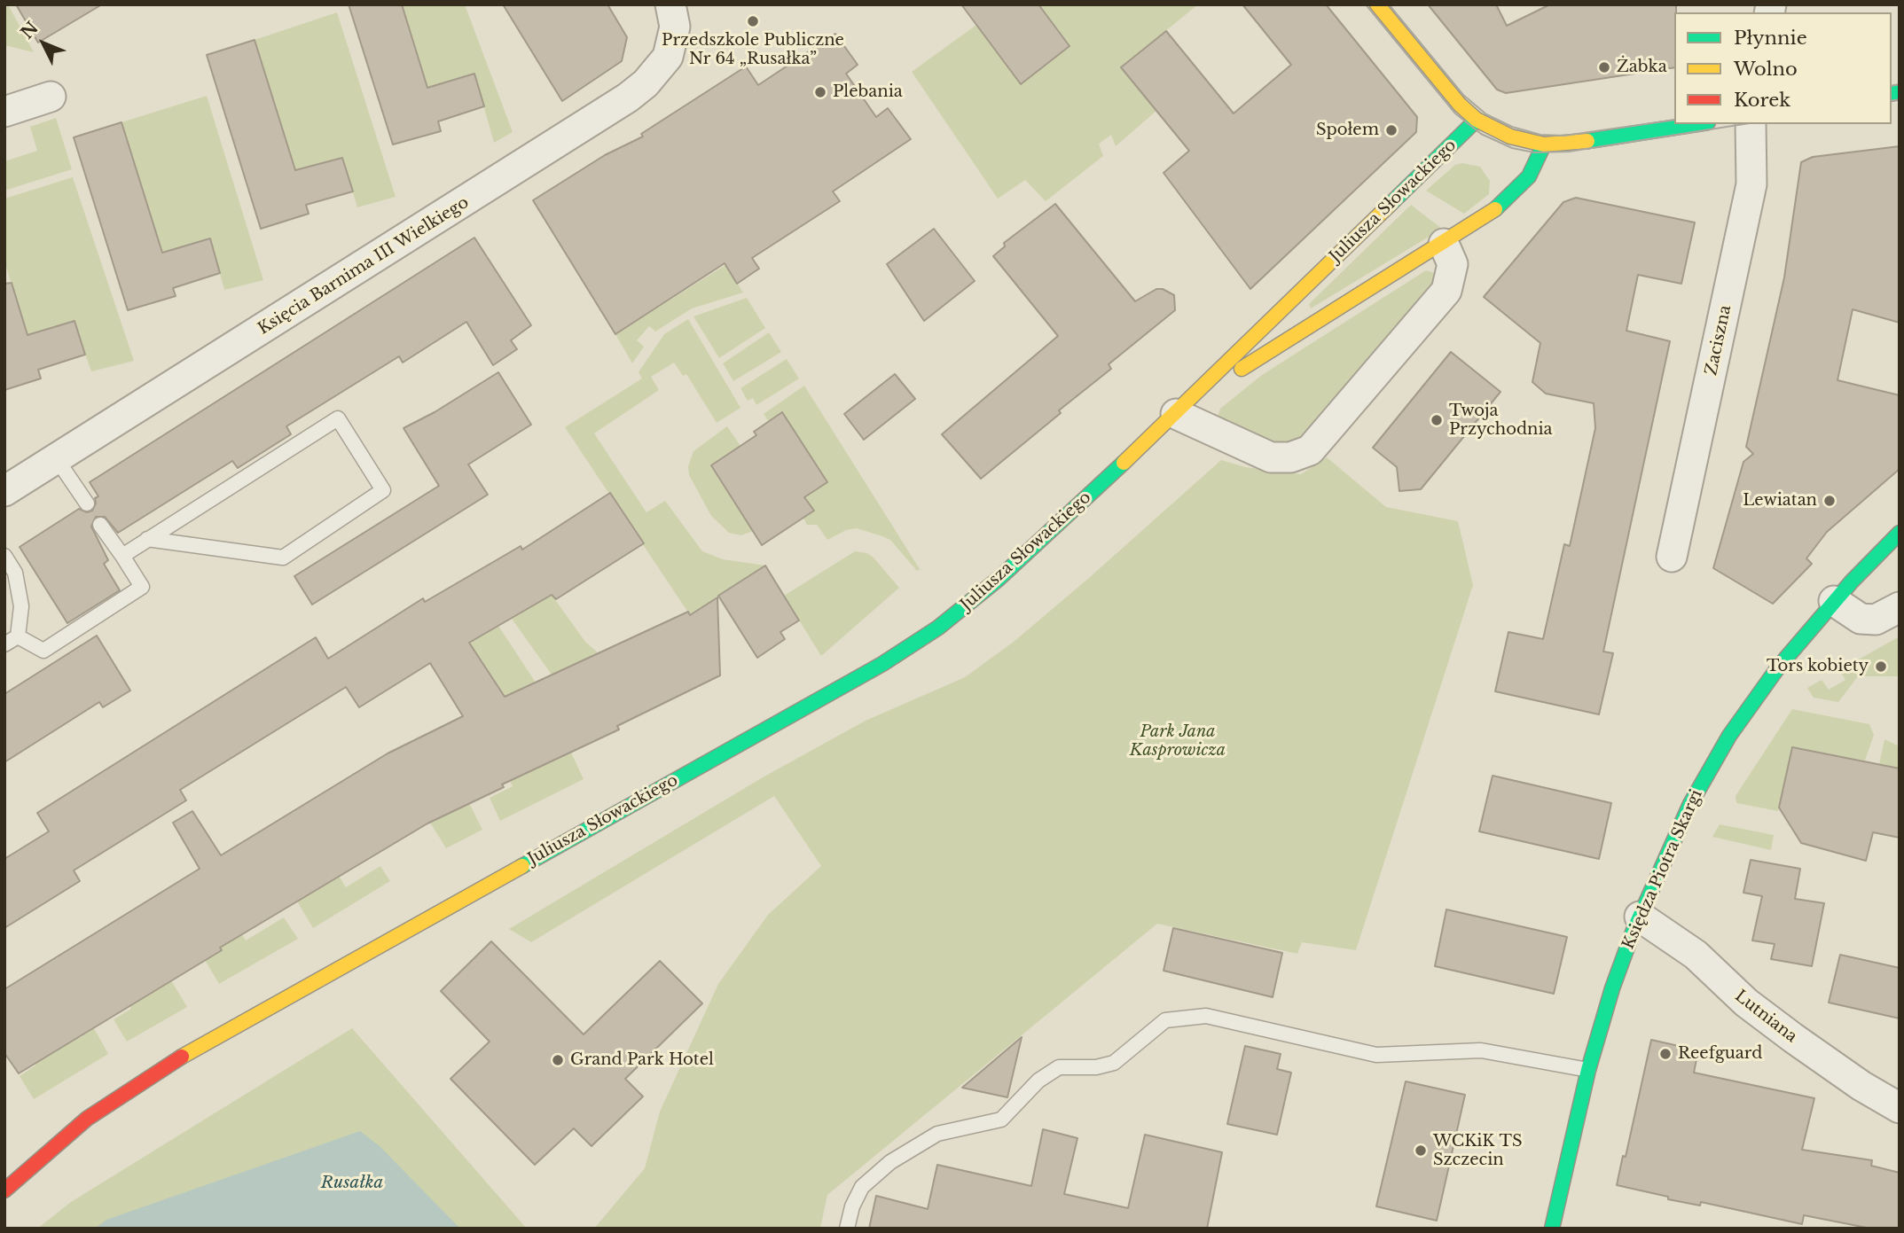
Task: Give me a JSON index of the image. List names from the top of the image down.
{
  "streets": {
    "street": [
      "Juliusza Słowackiego",
      "Księcia Barnima III Wielkiego",
      "Zaciszna",
      "Księdza Piotra Skargi",
      "Lutniana"
    ]
  },
  "crossings": [
    ["Księdza Piotra Skargi", "Lutniana"]
  ],
  "water": ["Rusałka"],
  "parks": ["Park Jana Kasprowicza"],
  "places": [
    "Przedszkole Publiczne Nr 64 „Rusałka”",
    "Żabka",
    "Plebania",
    "Społem",
    "Twoja Przychodnia",
    "Lewiatan",
    "Tors kobiety",
    "Reefguard",
    "Grand Park Hotel",
    "WCKiK TS Szczecin"
  ],
  "legend": ["Płynnie", "Wolno", "Korek"],
  "north": "top left"
}
